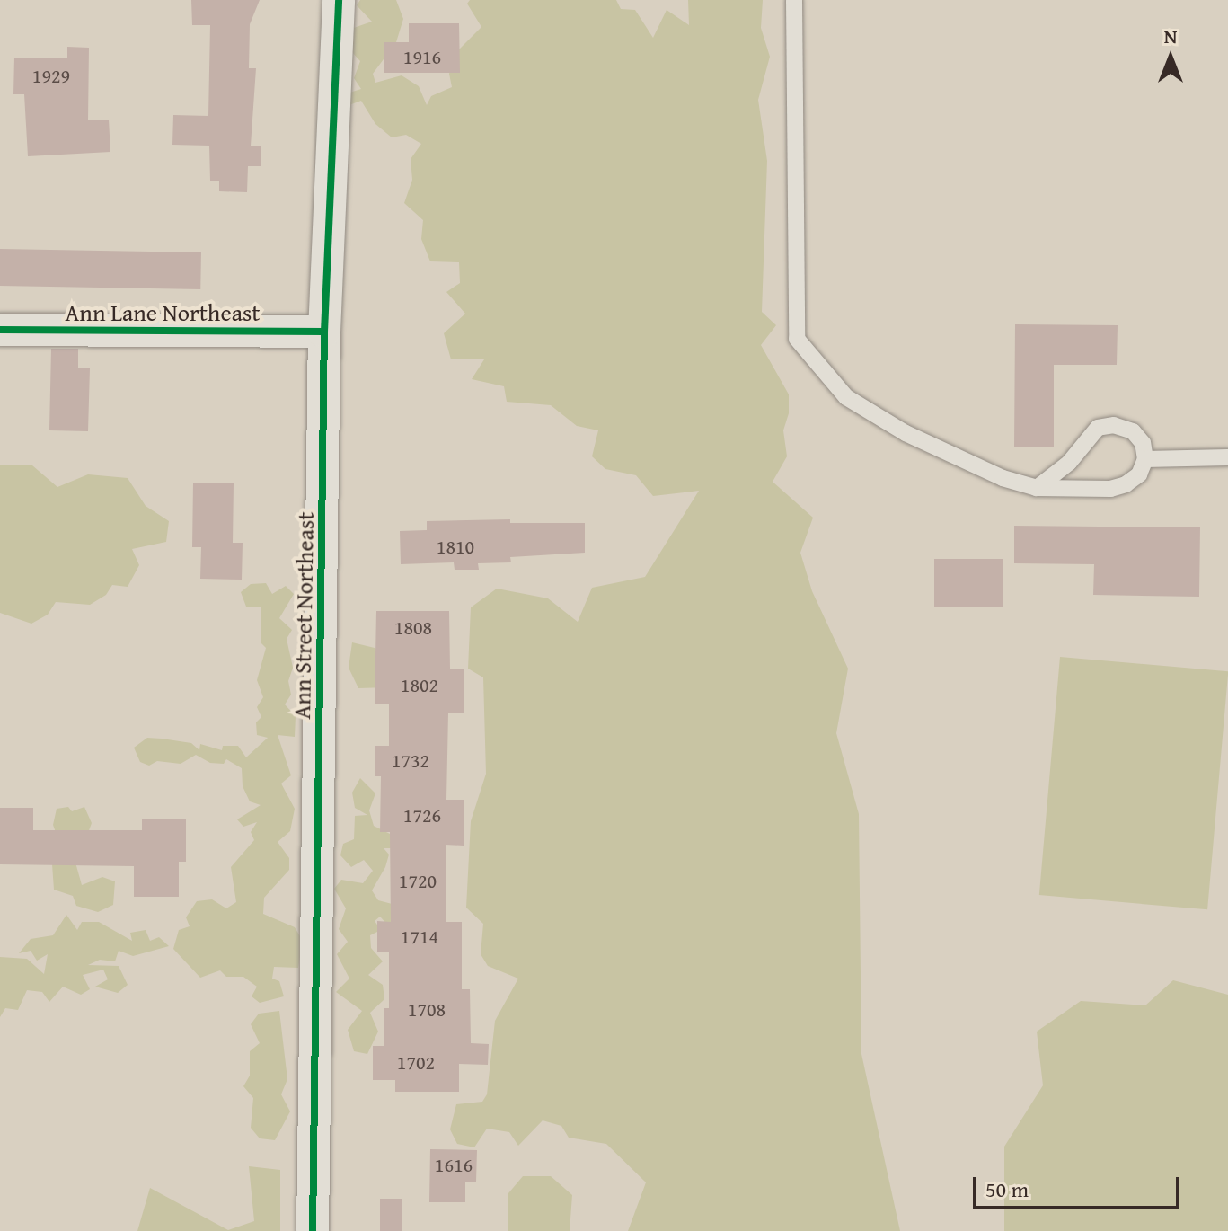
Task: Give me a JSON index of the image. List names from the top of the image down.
{
  "streets": {
    "street": ["Ann Lane Northeast", "Ann Street Northeast"]
  },
  "crossings": [
    ["Ann Lane Northeast", "Ann Street Northeast"]
  ],
  "house_numbers": [
    "1916",
    "1929",
    "1810",
    "1808",
    "1802",
    "1732",
    "1726",
    "1720",
    "1714",
    "1708",
    "1702",
    "1616"
  ],
  "scale_bar": "50 m",
  "north": "top"
}
